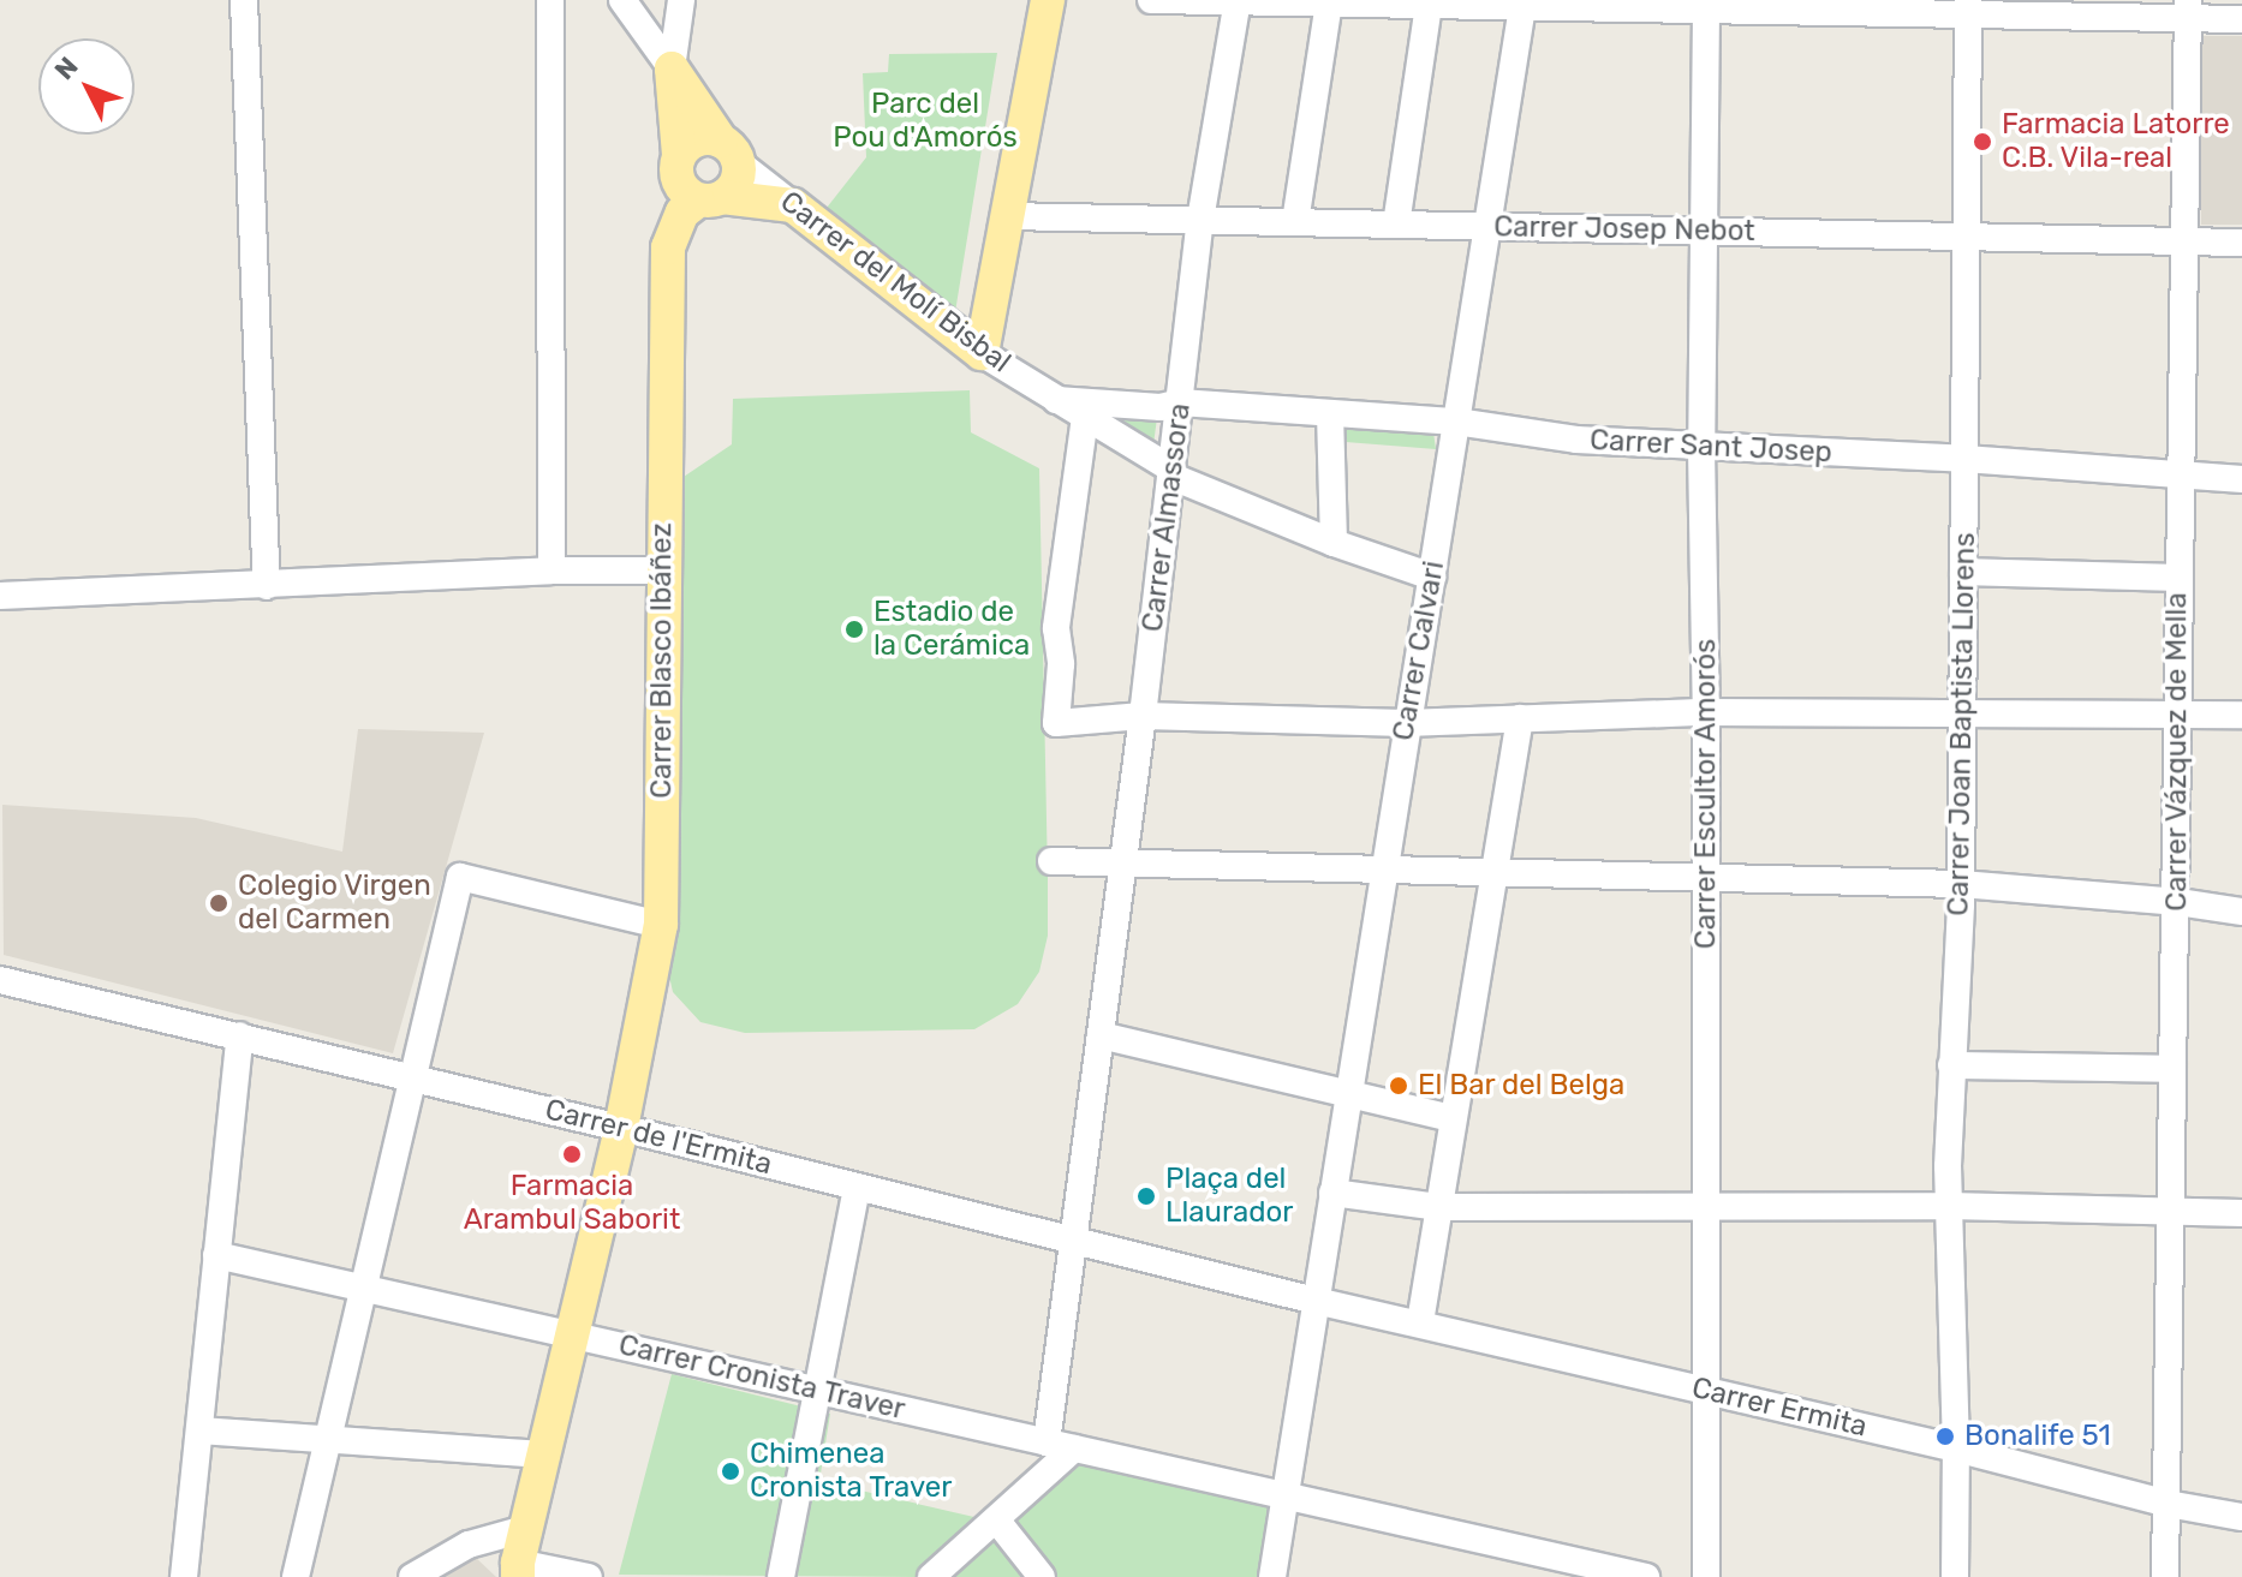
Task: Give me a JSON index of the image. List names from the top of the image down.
{
  "streets": {
    "main road": ["Carrer del Molí Bisbal", "Carrer Blasco Ibáñez"],
    "street": [
      "Carrer Josep Nebot",
      "Carrer Sant Josep",
      "Carrer Almassora",
      "Carrer Calvari",
      "Carrer Joan Baptista Llorens",
      "Carrer Vázquez de Mella",
      "Carrer Escultor Amorós",
      "Carrer de l'Ermita",
      "Carrer Cronista Traver",
      "Carrer Ermita"
    ]
  },
  "crossings": [
    ["Carrer Josep Nebot", "Carrer Almassora"],
    ["Carrer Josep Nebot", "Carrer Calvari"],
    ["Carrer Josep Nebot", "Carrer Joan Baptista Llorens"],
    ["Carrer Josep Nebot", "Carrer Vázquez de Mella"],
    ["Carrer Josep Nebot", "Carrer Escultor Amorós"],
    ["Carrer del Molí Bisbal", "Carrer Sant Josep"],
    ["Carrer del Molí Bisbal", "Carrer Almassora"],
    ["Carrer del Molí Bisbal", "Carrer Calvari"],
    ["Carrer del Molí Bisbal", "Carrer Blasco Ibáñez"],
    ["Carrer Sant Josep", "Carrer Almassora"],
    ["Carrer Sant Josep", "Carrer Calvari"],
    ["Carrer Sant Josep", "Carrer Joan Baptista Llorens"],
    ["Carrer Sant Josep", "Carrer Vázquez de Mella"],
    ["Carrer Sant Josep", "Carrer Escultor Amorós"],
    ["Carrer Calvari", "Carrer de l'Ermita"],
    ["Carrer Calvari", "Carrer Cronista Traver"],
    ["Carrer Calvari", "Carrer Ermita"],
    ["Carrer Blasco Ibáñez", "Carrer de l'Ermita"],
    ["Carrer Blasco Ibáñez", "Carrer Cronista Traver"],
    ["Carrer Joan Baptista Llorens", "Carrer Ermita"],
    ["Carrer Vázquez de Mella", "Carrer Ermita"],
    ["Carrer Escultor Amorós", "Carrer Ermita"],
    ["Carrer de l'Ermita", "Carrer Ermita"]
  ],
  "parks": ["Parc del Pou d'Amorós"],
  "places": [
    "Farmacia Latorre C.B. Vila-real",
    "Estadio de la Cerámica",
    "Colegio Virgen del Carmen",
    "El Bar del Belga",
    "Farmacia Arambul Saborit",
    "Plaça del Llaurador",
    "Bonalife 51",
    "Chimenea Cronista Traver"
  ],
  "north": "top left"
}
